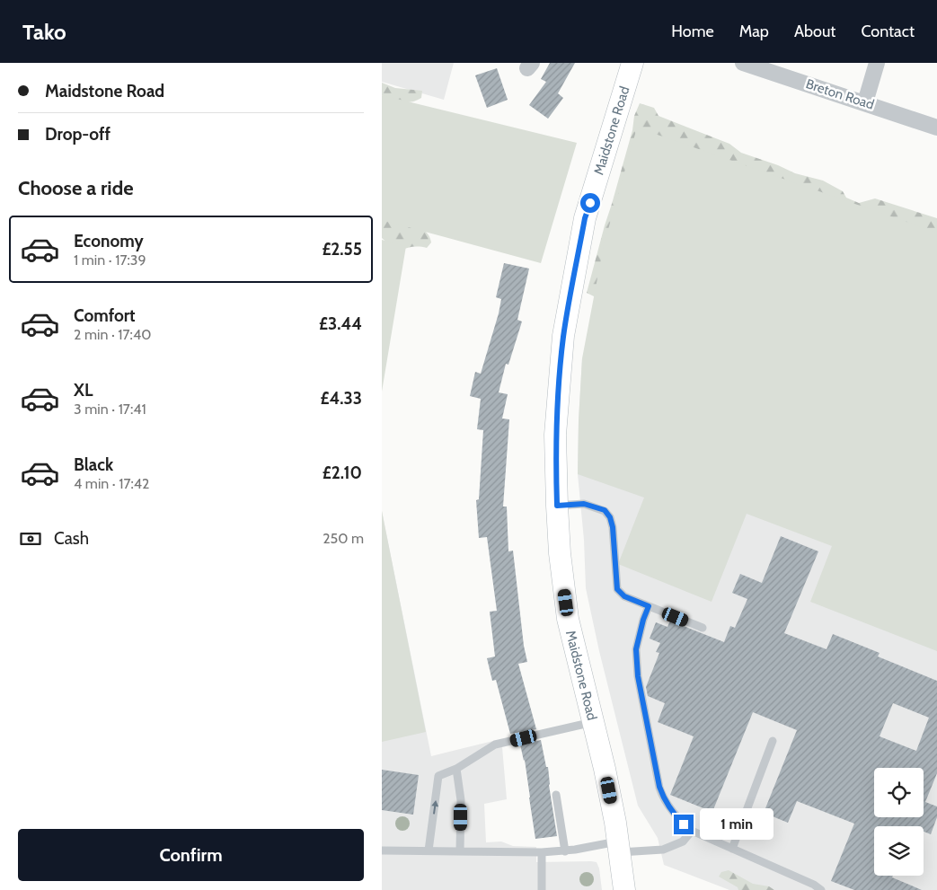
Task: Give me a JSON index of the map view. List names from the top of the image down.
{
  "streets": {
    "main road": ["Maidstone Road"],
    "street": ["Breton Road"]
  },
  "page": {
    "header": "Tako",
    "nav": [
      "Home",
      "Map",
      "About",
      "Contact"
    ],
    "banner": ["Maidstone Road", "Drop-off"],
    "heading": "Choose a ride",
    "list": [
      {
        "name": "Economy",
        "note": "1 min · 17:39",
        "value": "£2.55"
      },
      {
        "name": "Comfort",
        "note": "2 min · 17:40",
        "value": "£3.44"
      },
      {
        "name": "XL",
        "note": "3 min · 17:41",
        "value": "£4.33"
      },
      {
        "name": "Black",
        "note": "4 min · 17:42",
        "value": "£2.10"
      }
    ],
    "pay": ["Cash", "250 m"],
    "bubble": "1 min",
    "buttons": "Confirm"
  }
}
